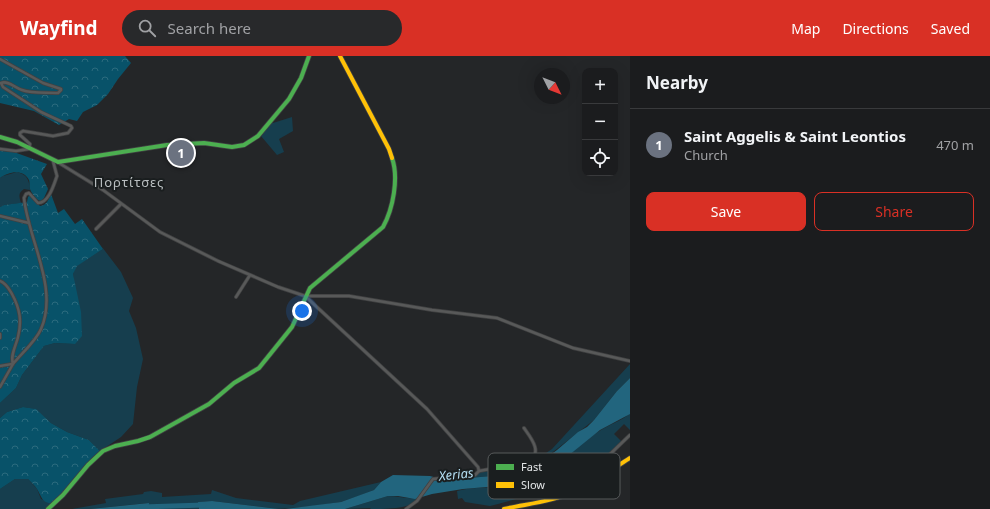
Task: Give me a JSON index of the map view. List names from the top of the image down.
{
  "districts": ["Πορτίτσες"],
  "water": ["Xerias"],
  "legend": ["Fast", "Slow"],
  "north": "bottom right",
  "page": {
    "header": "Wayfind",
    "search": "Search here",
    "nav": ["Map", "Directions", "Saved"],
    "heading": "Nearby",
    "map_buttons": ["+", "−"],
    "list": [
      {
        "mark": "1",
        "name": "Saint Aggelis & Saint Leontios",
        "note": "Church",
        "value": "470 m"
      }
    ],
    "pins": "1",
    "buttons": ["Save", "Share"]
  }
}
